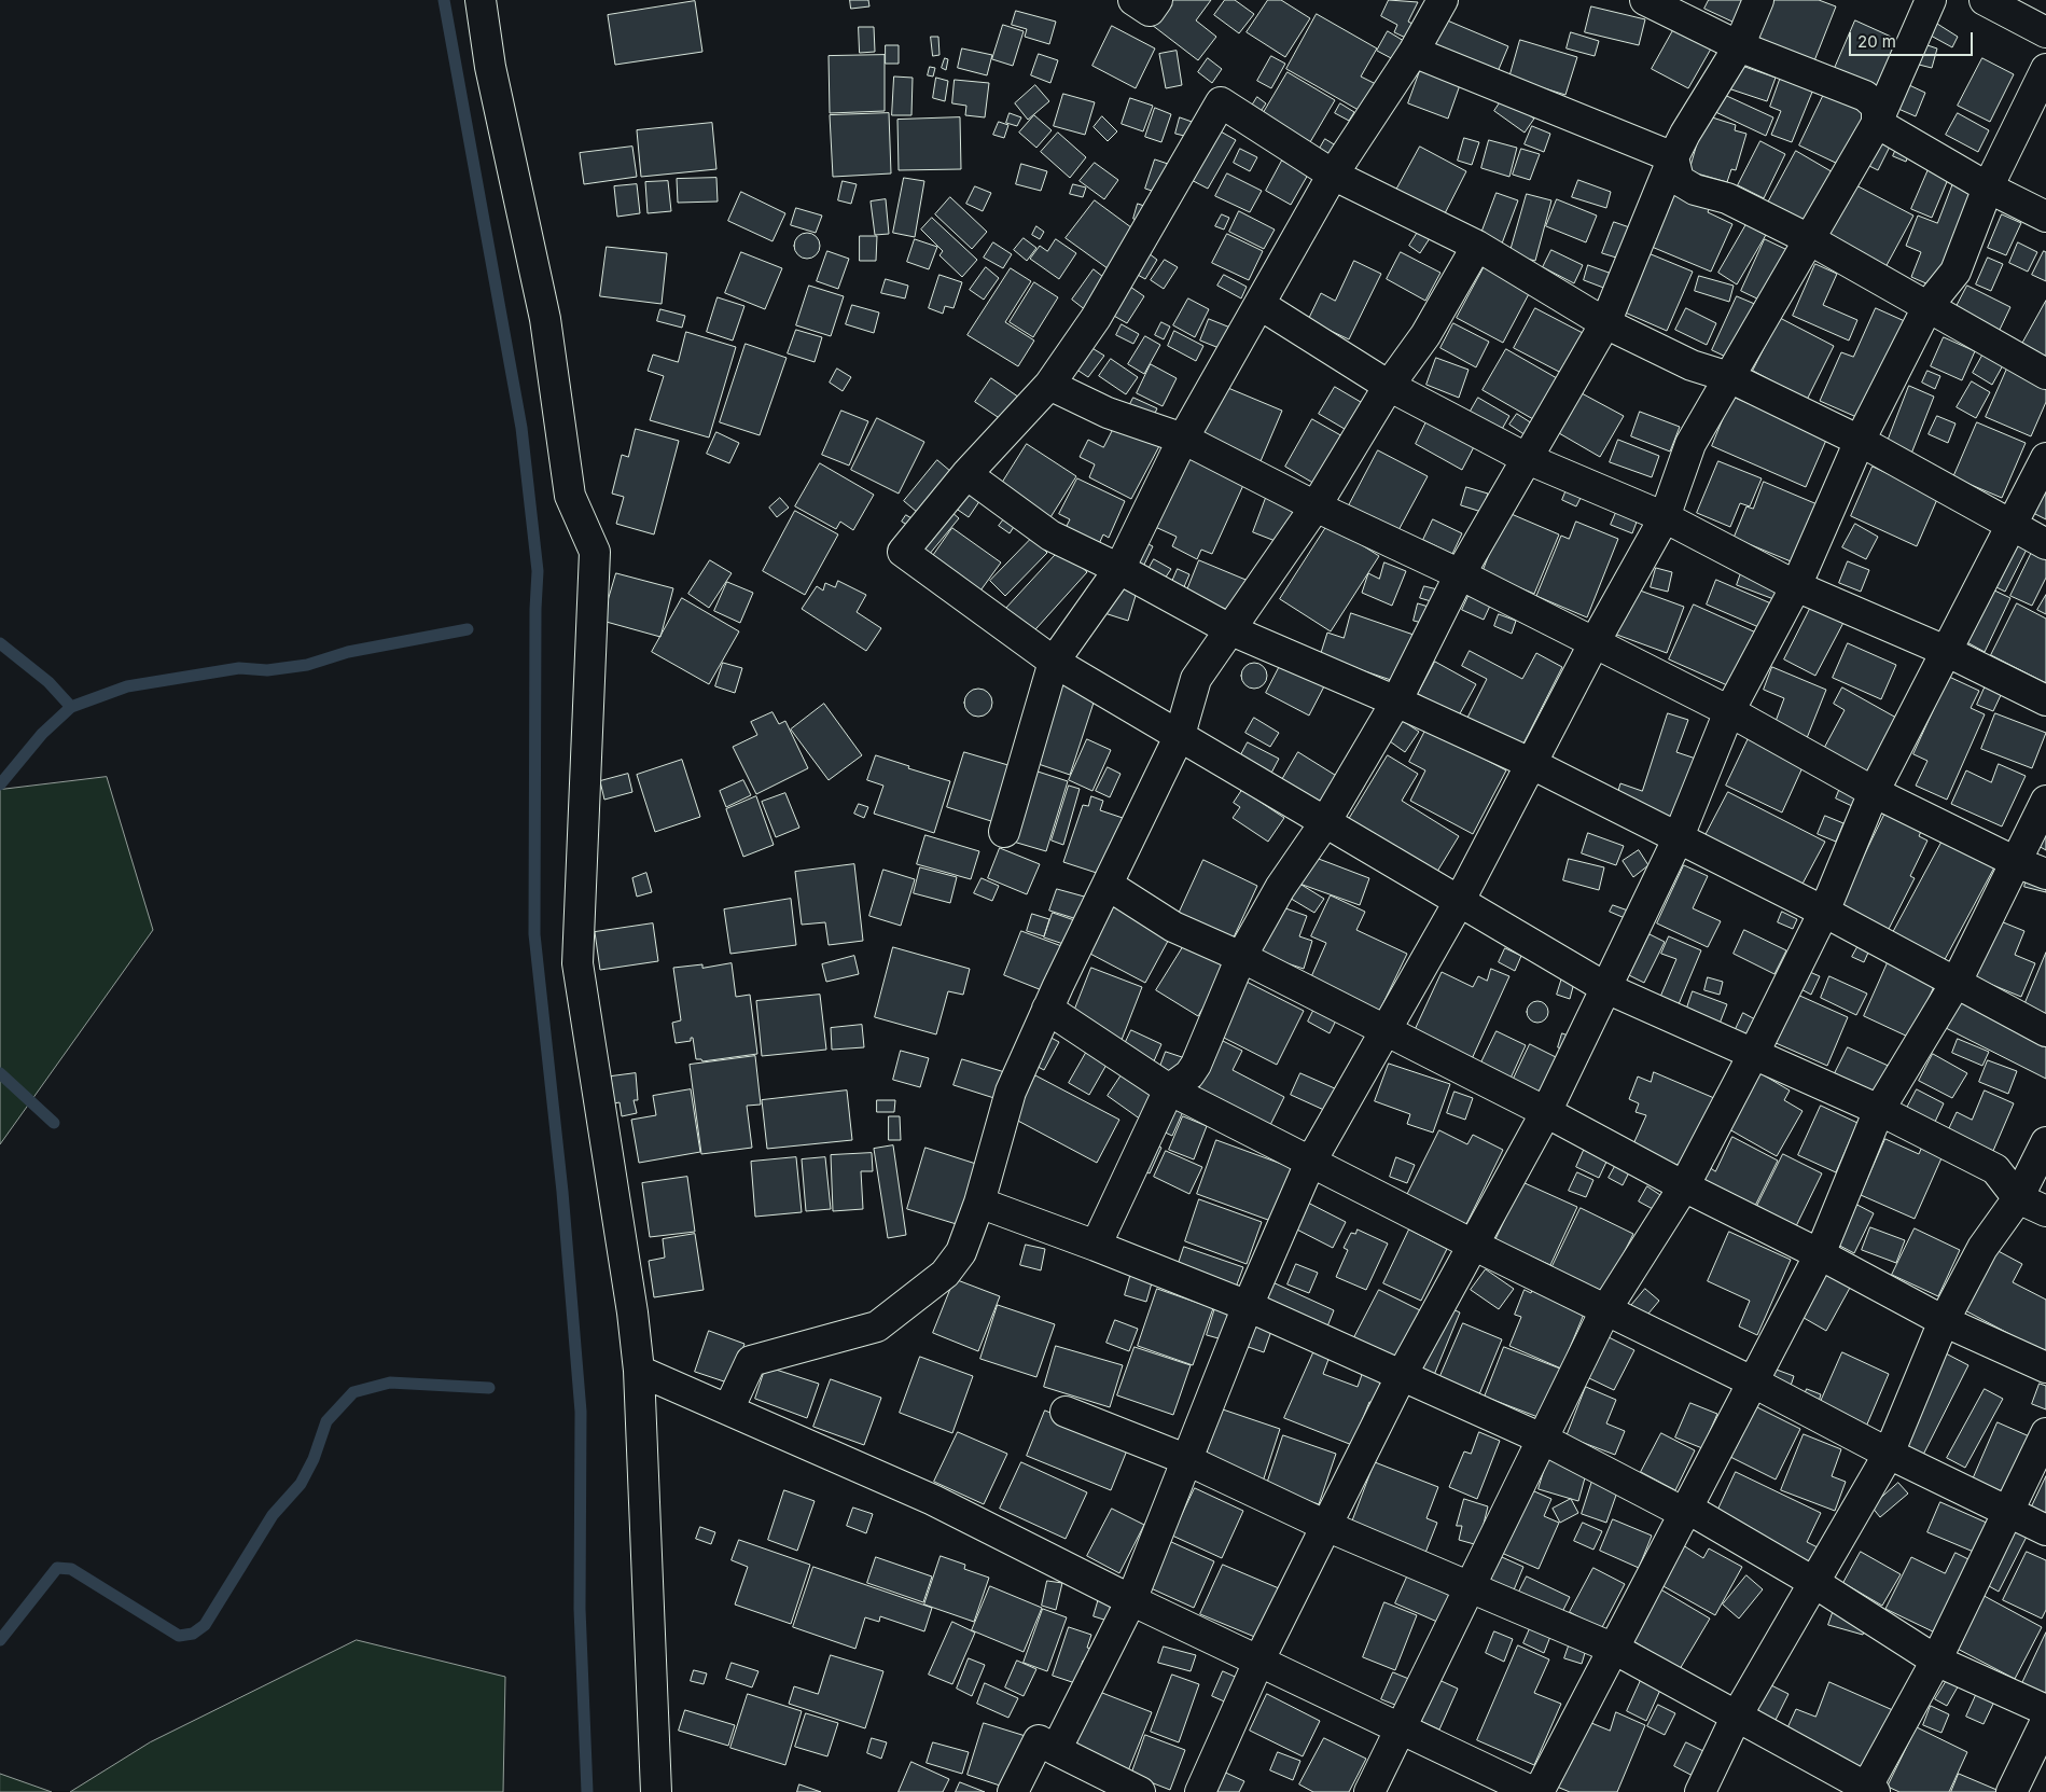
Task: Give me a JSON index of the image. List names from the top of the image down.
{
  "scale_bar": "20 m"
}
